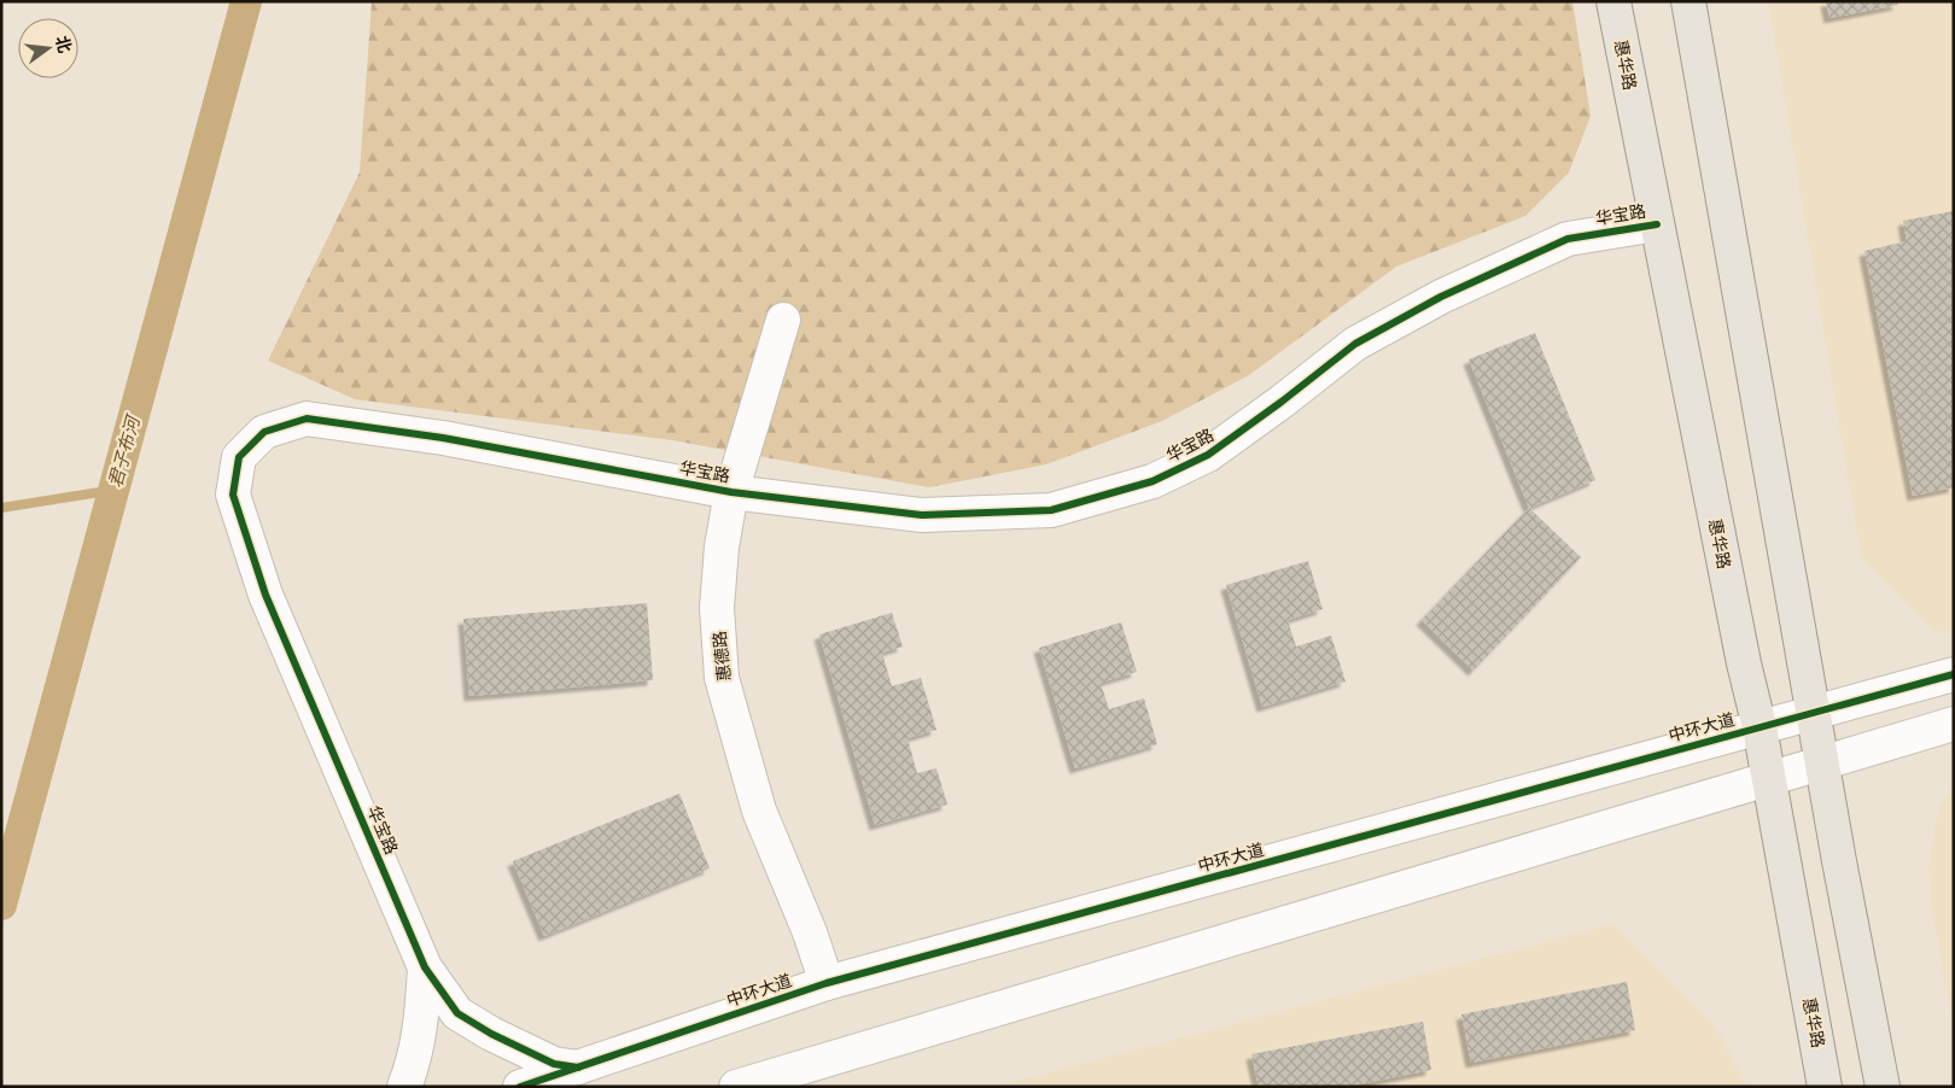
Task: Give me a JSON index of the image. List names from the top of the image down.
{
  "streets": {
    "main road": ["惠华路"],
    "street": ["华宝路", "惠德路", "中环大道"]
  },
  "crossings": [
    ["惠华路", "华宝路"],
    ["惠华路", "中环大道"],
    ["华宝路", "惠德路"],
    ["惠德路", "中环大道"]
  ],
  "water": ["君子布河"],
  "north": "right"
}
